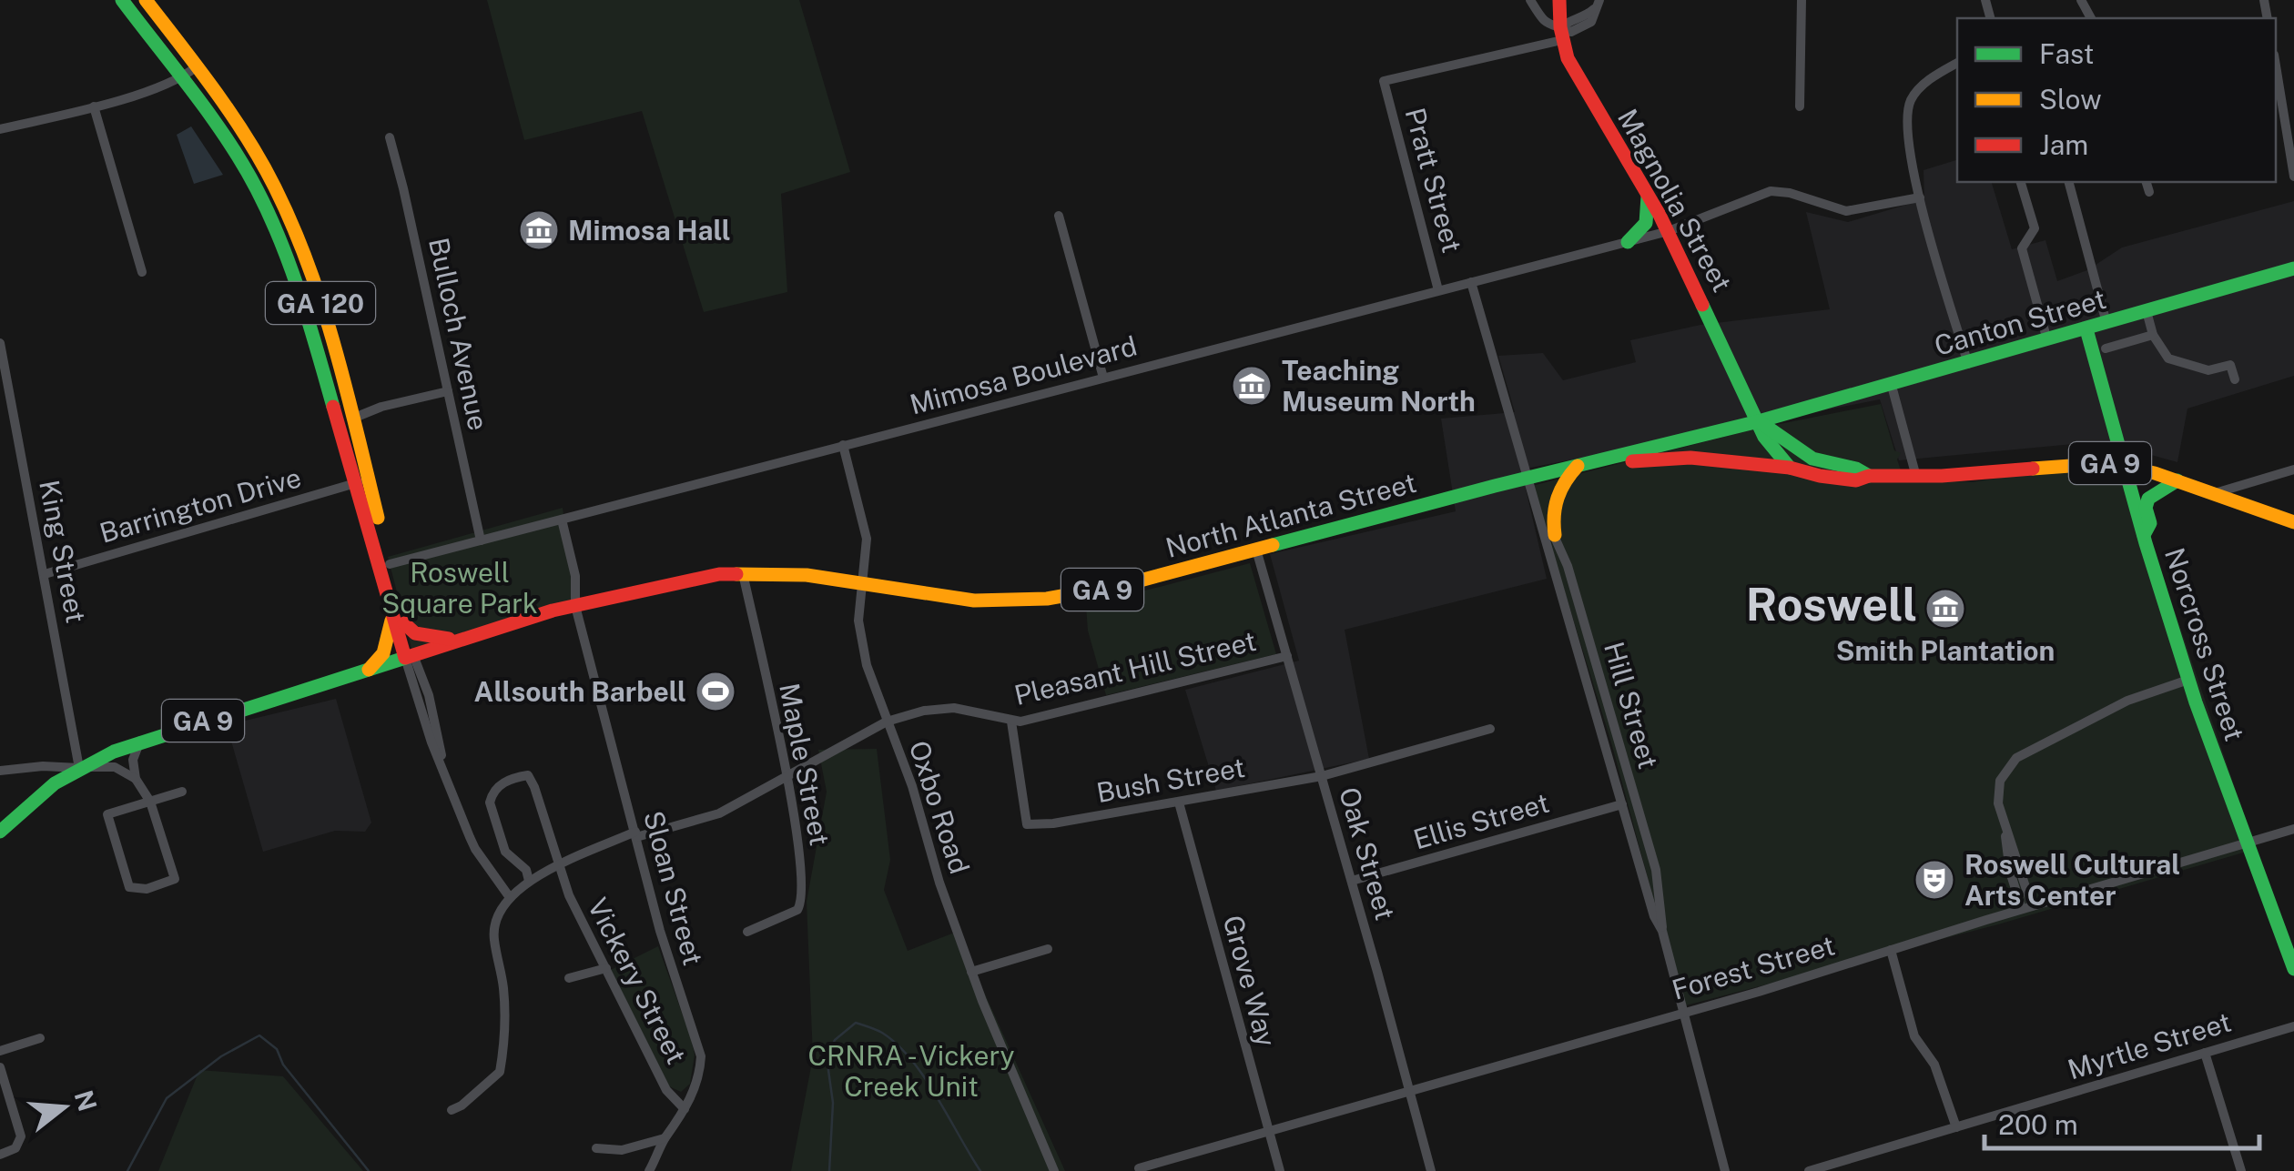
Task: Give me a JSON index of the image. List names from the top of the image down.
{
  "streets": {
    "main road": [
      "Magnolia Street",
      "GA 120",
      "Canton Street",
      "GA 9",
      "North Atlanta Street",
      "Norcross Street"
    ],
    "street": [
      "Pratt Street",
      "Bulloch Avenue",
      "Mimosa Boulevard",
      "Barrington Drive",
      "King Street",
      "Pleasant Hill Street",
      "Hill Street",
      "Maple Street",
      "Bush Street",
      "Oxbo Road",
      "Ellis Street",
      "Oak Street",
      "Sloan Street",
      "Forest Street",
      "Vickery Street",
      "Grove Way",
      "Myrtle Street"
    ]
  },
  "crossings": [
    ["Pratt Street", "Magnolia Street"],
    ["Pratt Street", "Mimosa Boulevard"],
    ["Magnolia Street", "Canton Street"],
    ["Magnolia Street", "Mimosa Boulevard"],
    ["Magnolia Street", "GA 9"],
    ["Magnolia Street", "North Atlanta Street"],
    ["GA 120", "Mimosa Boulevard"],
    ["GA 120", "GA 9"],
    ["GA 120", "Barrington Drive"],
    ["GA 120", "North Atlanta Street"],
    ["Canton Street", "GA 9"],
    ["Canton Street", "North Atlanta Street"],
    ["Canton Street", "Norcross Street"],
    ["Bulloch Avenue", "Mimosa Boulevard"],
    ["Mimosa Boulevard", "Hill Street"],
    ["Mimosa Boulevard", "Oxbo Road"],
    ["Mimosa Boulevard", "Sloan Street"],
    ["GA 9", "North Atlanta Street"],
    ["GA 9", "King Street"],
    ["GA 9", "Norcross Street"],
    ["Barrington Drive", "King Street"],
    ["North Atlanta Street", "Hill Street"],
    ["North Atlanta Street", "Maple Street"],
    ["North Atlanta Street", "Oxbo Road"],
    ["North Atlanta Street", "Oak Street"],
    ["North Atlanta Street", "Sloan Street"],
    ["Norcross Street", "Forest Street"],
    ["Pleasant Hill Street", "Maple Street"],
    ["Pleasant Hill Street", "Bush Street"],
    ["Pleasant Hill Street", "Oxbo Road"],
    ["Pleasant Hill Street", "Oak Street"],
    ["Pleasant Hill Street", "Sloan Street"],
    ["Pleasant Hill Street", "Vickery Street"],
    ["Hill Street", "Ellis Street"],
    ["Hill Street", "Forest Street"],
    ["Bush Street", "Oak Street"],
    ["Bush Street", "Grove Way"],
    ["Ellis Street", "Oak Street"],
    ["Oak Street", "Forest Street"],
    ["Sloan Street", "Vickery Street"],
    ["Forest Street", "Grove Way"]
  ],
  "districts": ["Roswell"],
  "parks": ["Roswell Square Park", "CRNRA - Vickery Creek Unit"],
  "places": {
    "museum": ["Mimosa Hall", "Teaching Museum North", "Smith Plantation"],
    "sports": ["Allsouth Barbell"],
    "theatre": ["Roswell Cultural Arts Center"]
  },
  "legend": ["Fast", "Slow", "Jam"],
  "scale_bar": "200 m",
  "north": "right"
}
